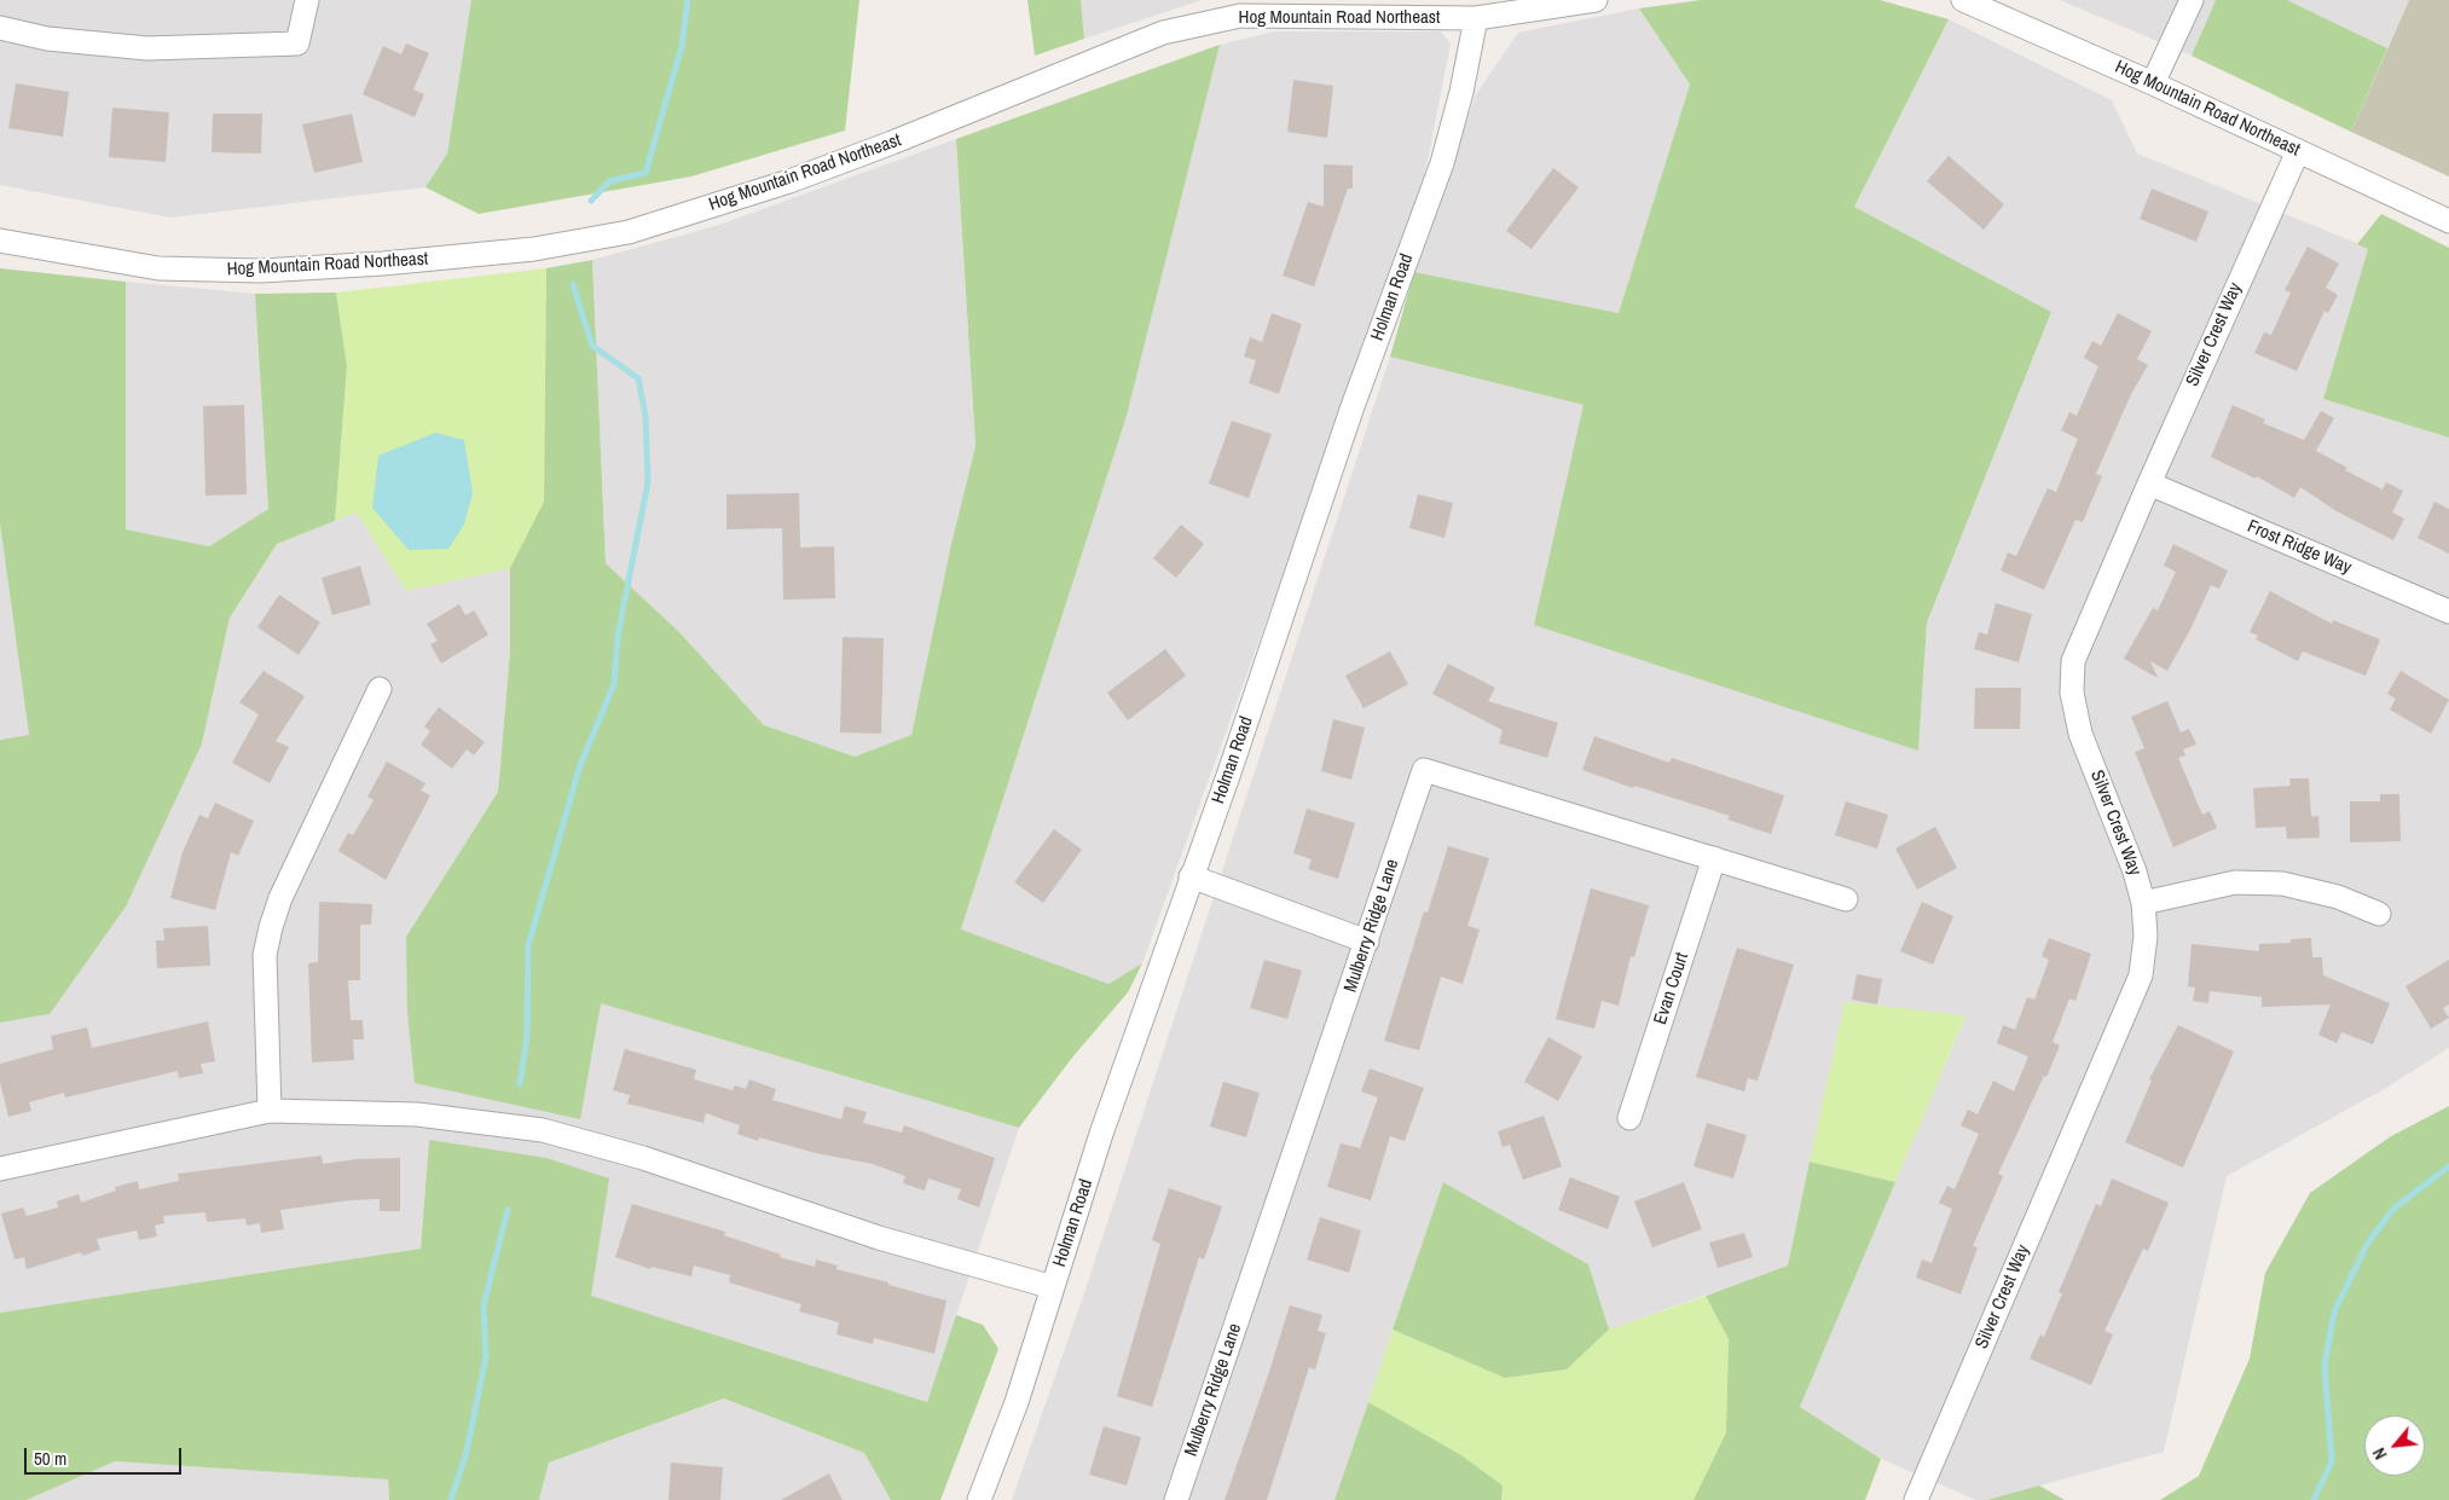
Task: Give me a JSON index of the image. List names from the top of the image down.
{
  "streets": {
    "street": [
      "Hog Mountain Road Northeast",
      "Holman Road",
      "Silver Crest Way",
      "Frost Ridge Way",
      "Mulberry Ridge Lane",
      "Evan Court"
    ]
  },
  "crossings": [
    ["Hog Mountain Road Northeast", "Holman Road"],
    ["Hog Mountain Road Northeast", "Silver Crest Way"],
    ["Silver Crest Way", "Frost Ridge Way"],
    ["Mulberry Ridge Lane", "Evan Court"]
  ],
  "scale_bar": "50 m",
  "north": "bottom left"
}
